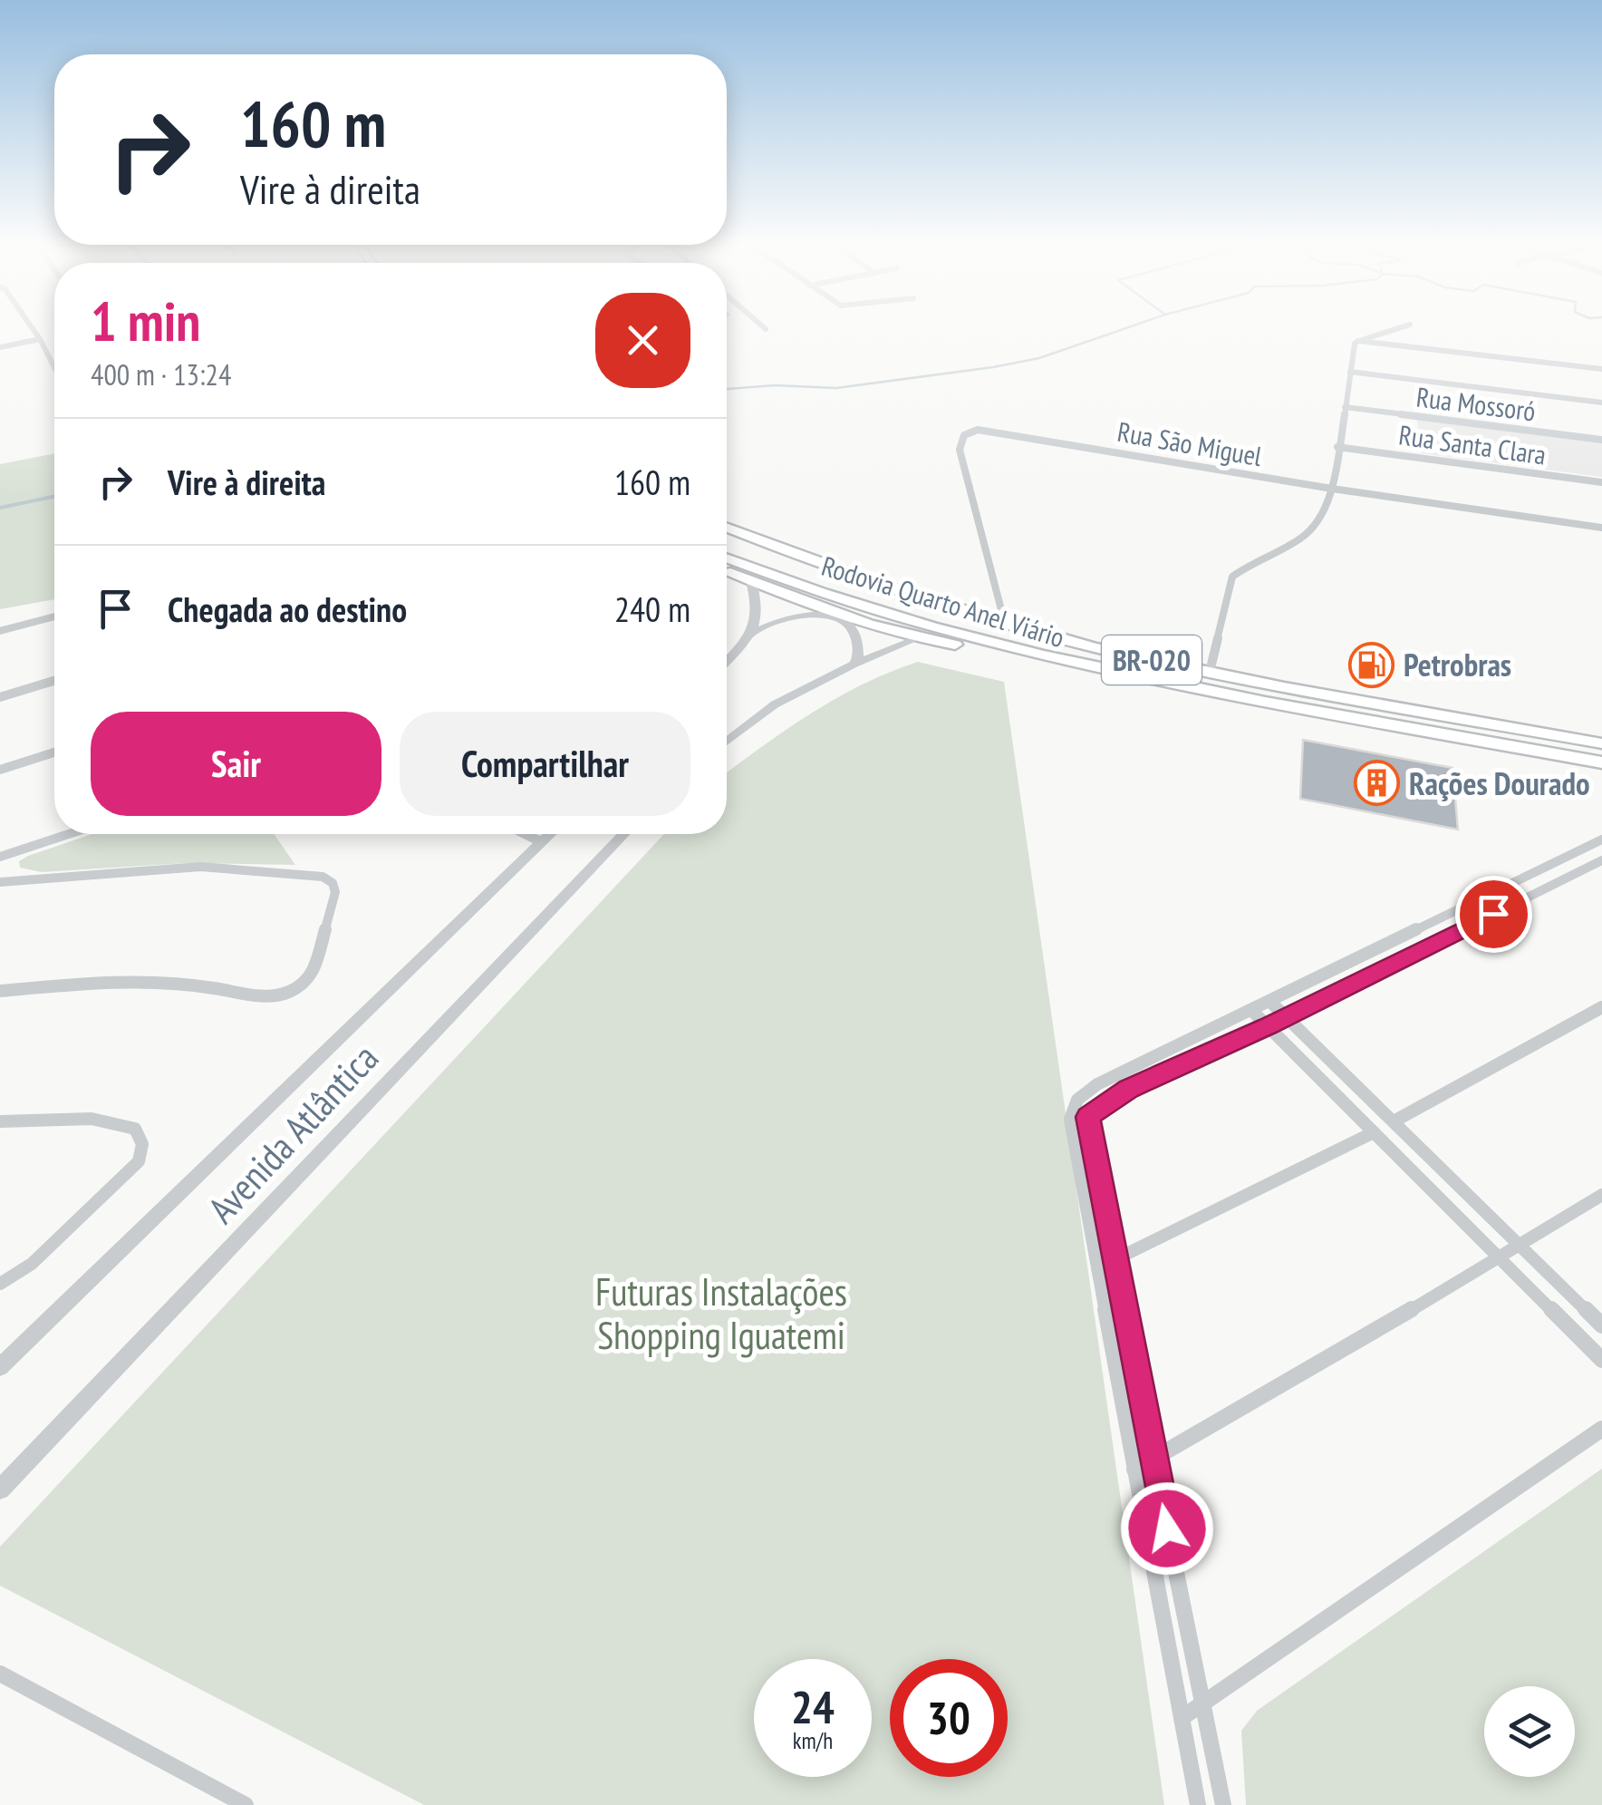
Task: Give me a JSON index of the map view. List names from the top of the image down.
{
  "streets": {
    "highway": ["Rodovia Quarto Anel Viário", "BR-020"],
    "street": [
      "Rua Mossoró",
      "Rua São Miguel",
      "Rua Santa Clara",
      "Avenida Atlântica"
    ]
  },
  "crossings": [
    ["Rua São Miguel", "Rodovia Quarto Anel Viário"]
  ],
  "parks": ["Futuras Instalações Shopping Iguatemi"],
  "places": {
    "fuel station": ["Petrobras"],
    "building": ["Rações Dourado"]
  },
  "page": {
    "turn": ["160 m", "Vire à direita"],
    "heading": ["1 min", "400 m · 13:24"],
    "list": [
      {
        "name": "Vire à direita",
        "value": "160 m"
      },
      {
        "name": "Chegada ao destino",
        "value": "240 m"
      }
    ],
    "buttons": ["Sair", "Compartilhar"],
    "speed": "24 km/h",
    "limit": "30"
  }
}
